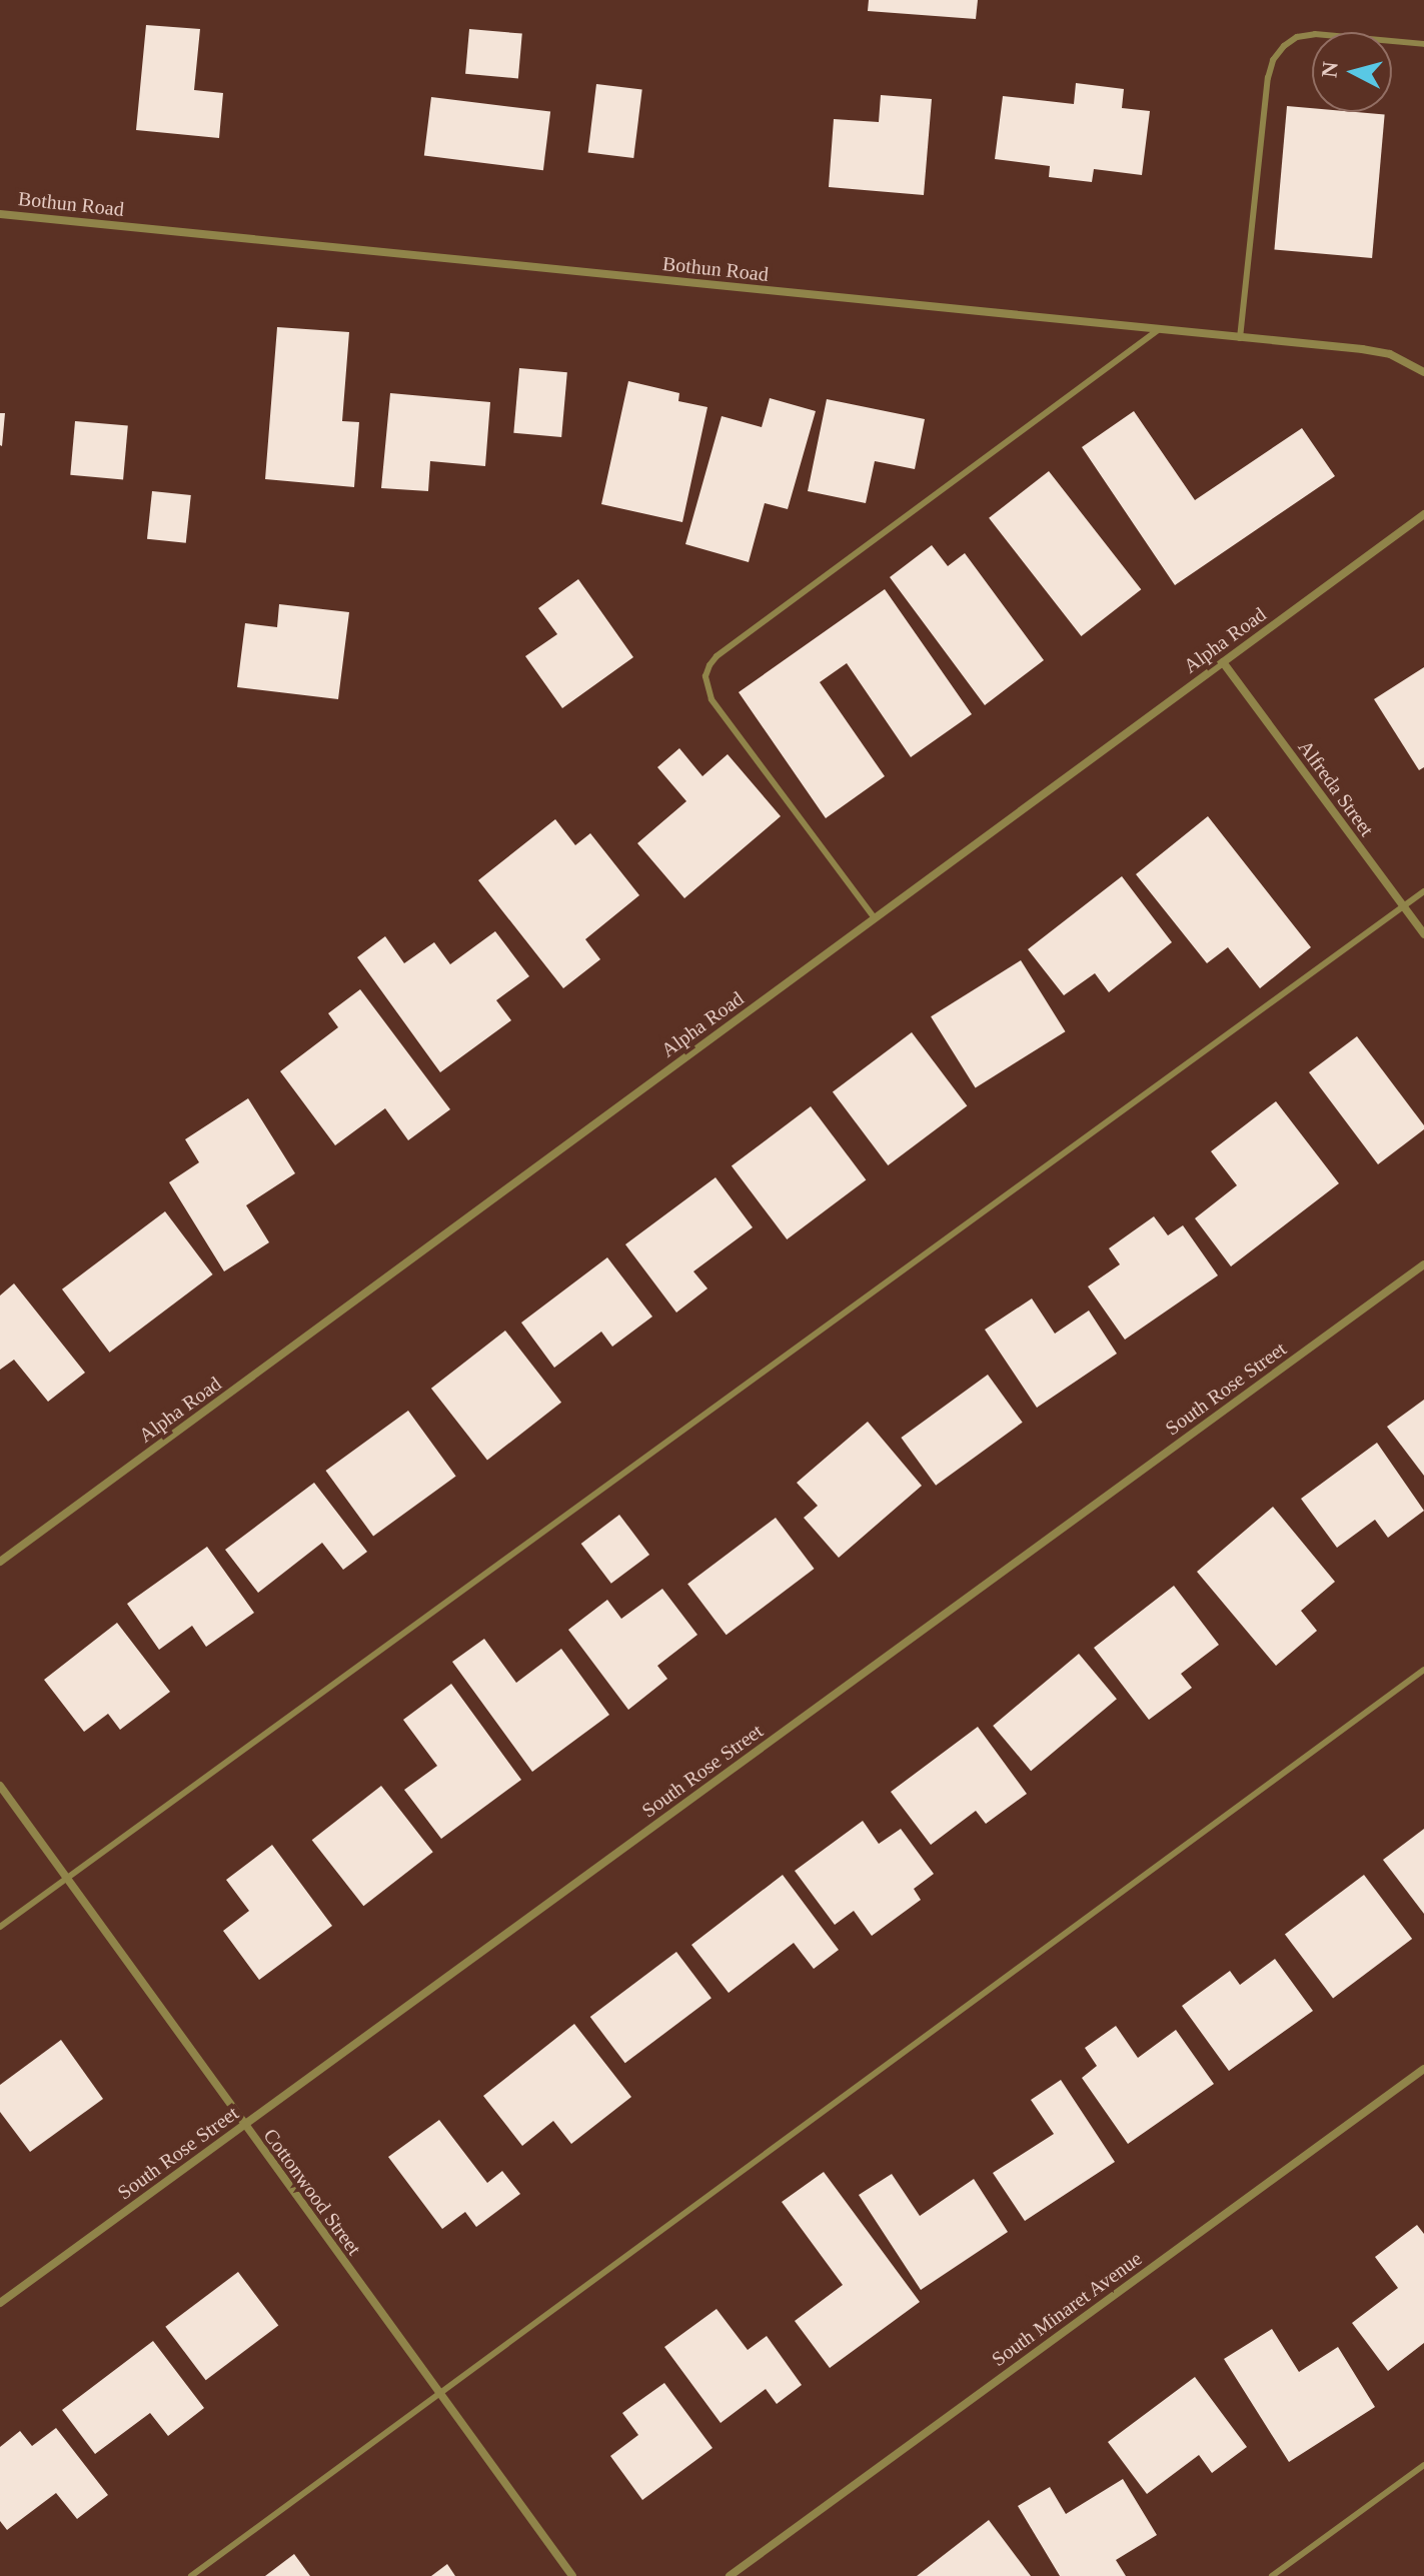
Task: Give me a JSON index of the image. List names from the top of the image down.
{
  "streets": {
    "street": [
      "Bothun Road",
      "Alpha Road",
      "Alfreda Street",
      "South Rose Street",
      "Cottonwood Street",
      "South Minaret Avenue"
    ]
  },
  "crossings": [
    ["Alpha Road", "Alfreda Street"],
    ["South Rose Street", "Cottonwood Street"]
  ],
  "north": "left"
}
